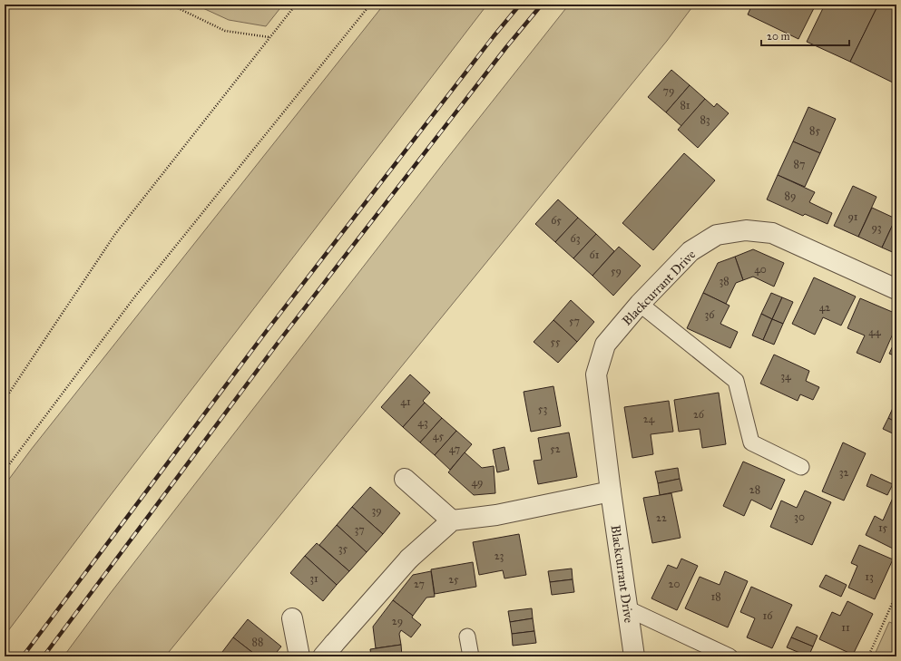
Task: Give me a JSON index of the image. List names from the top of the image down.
{
  "streets": {
    "street": ["Blackcurrant Drive"]
  },
  "house_numbers": [
    "79",
    "81",
    "83",
    "85",
    "87",
    "89",
    "91",
    "65",
    "93",
    "63",
    "61",
    "40",
    "59",
    "38",
    "42",
    "36",
    "57",
    "44",
    "55",
    "34",
    "41",
    "53",
    "26",
    "24",
    "43",
    "45",
    "47",
    "52",
    "32",
    "49",
    "28",
    "39",
    "30",
    "22",
    "15",
    "37",
    "35",
    "23",
    "13",
    "31",
    "25",
    "27",
    "20",
    "18",
    "16",
    "29",
    "11",
    "88"
  ],
  "scale_bar": "20 m"
}
